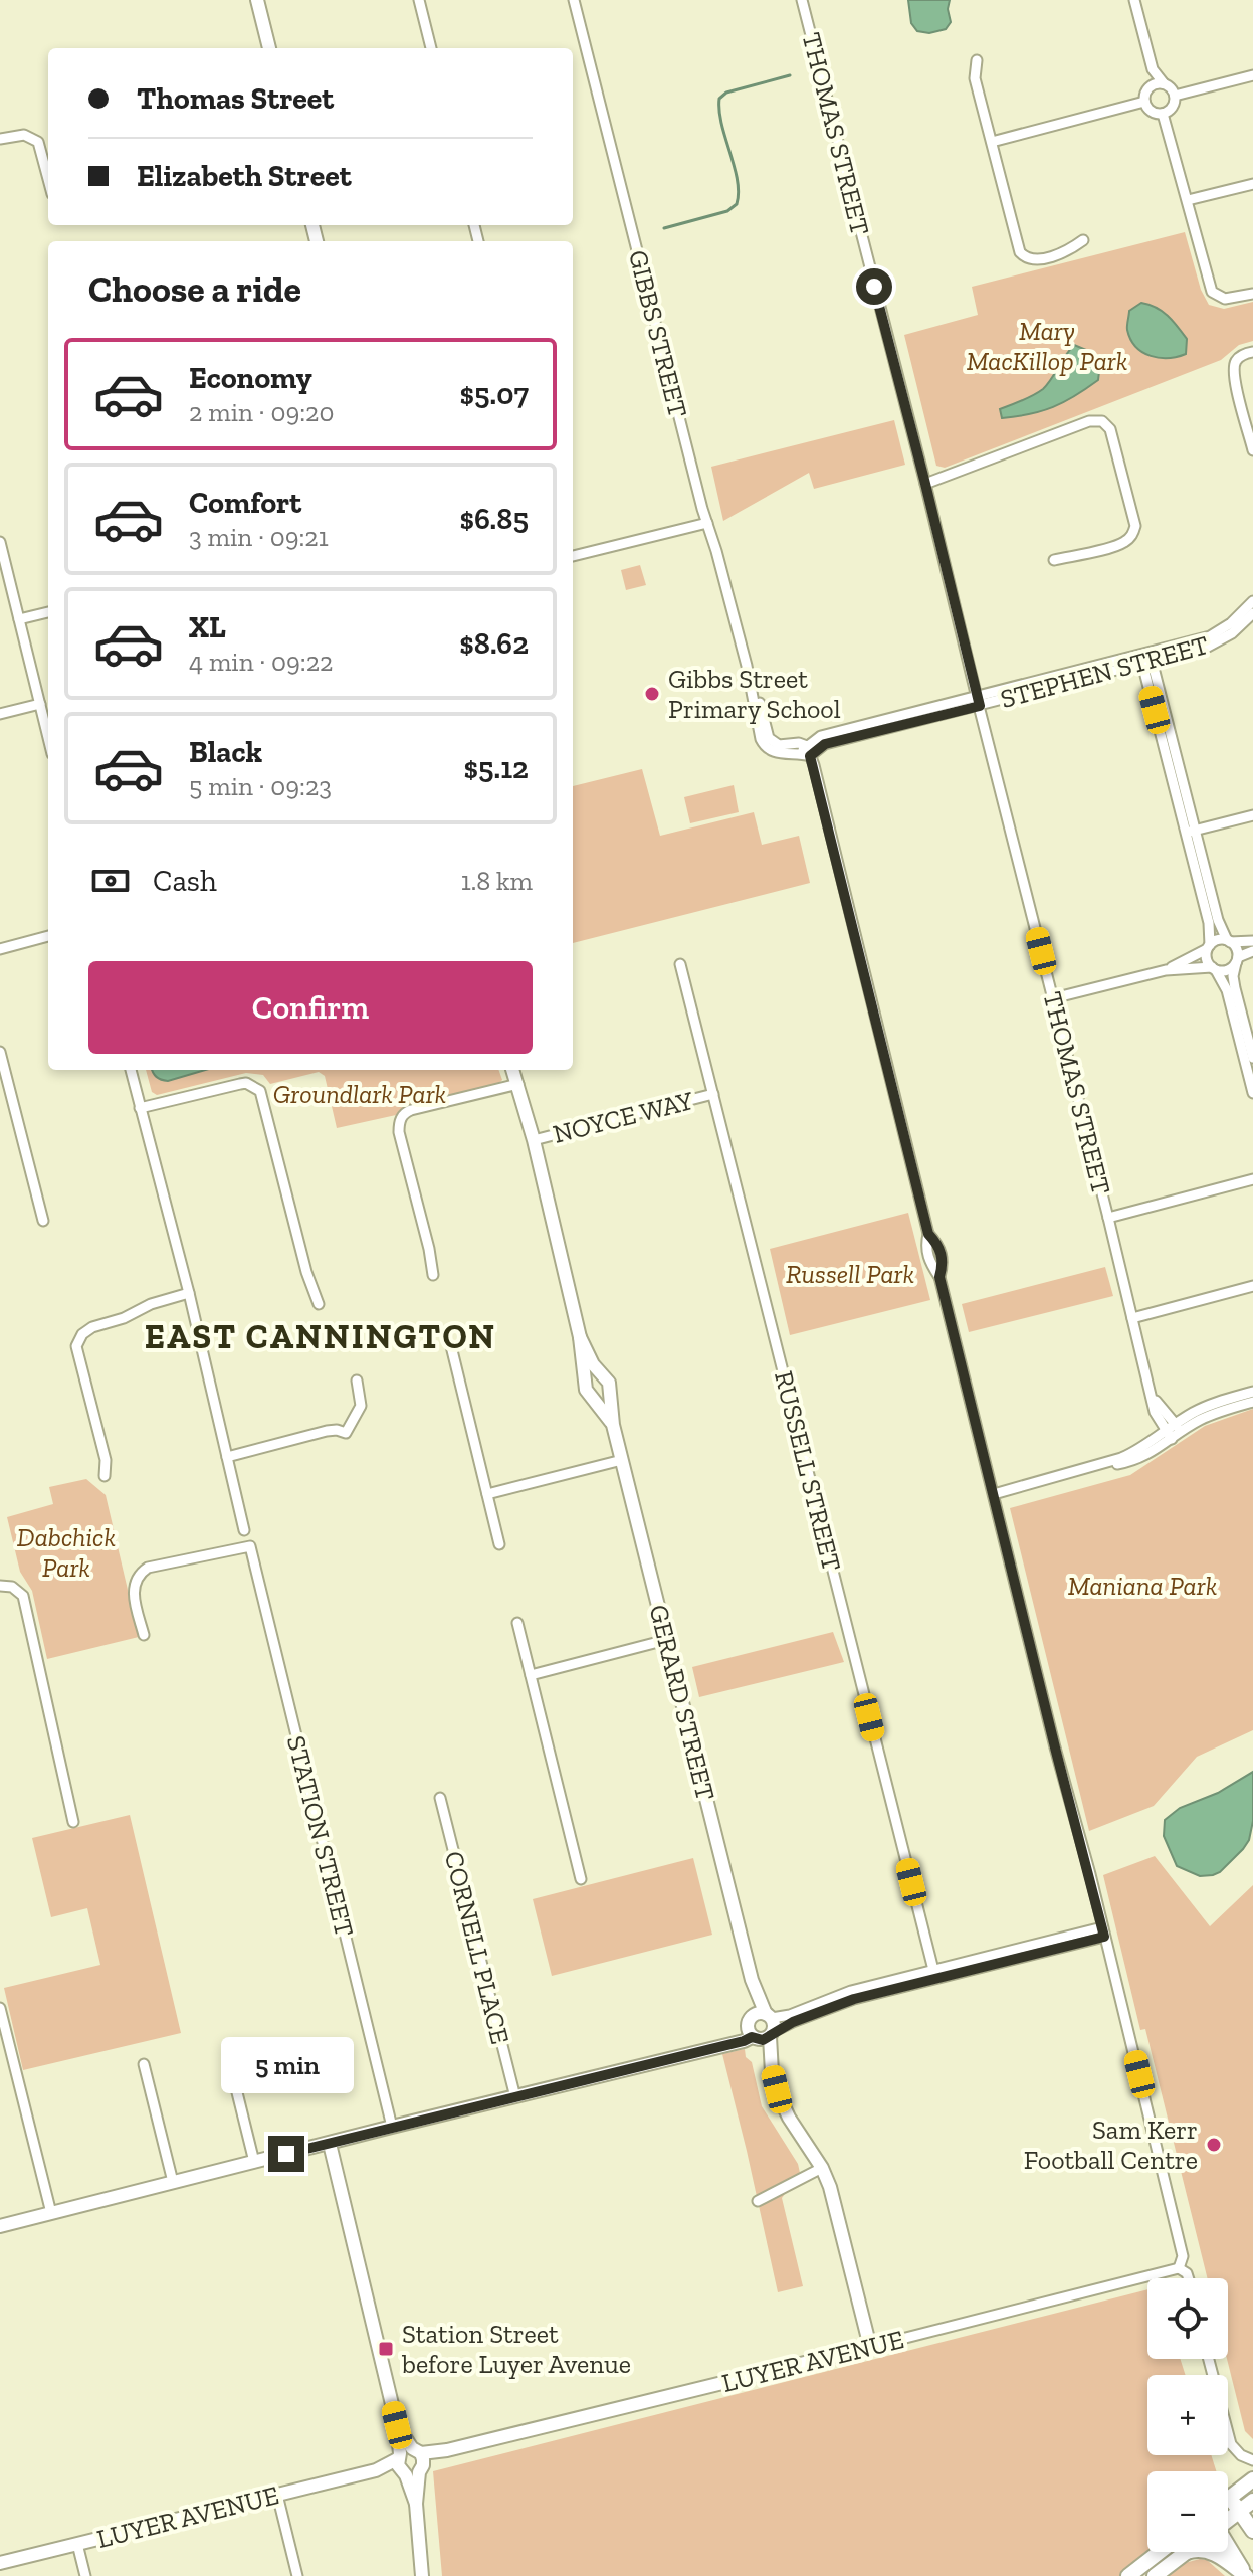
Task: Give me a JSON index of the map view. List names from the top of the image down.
{
  "streets": {
    "street": [
      "THOMAS STREET",
      "GIBBS STREET",
      "STEPHEN STREET",
      "NOYCE WAY",
      "RUSSELL STREET",
      "GERARD STREET",
      "STATION STREET",
      "CORNELL PLACE",
      "LUYER AVENUE"
    ]
  },
  "crossings": [
    ["THOMAS STREET", "STEPHEN STREET"],
    ["GIBBS STREET", "STEPHEN STREET"],
    ["NOYCE WAY", "RUSSELL STREET"],
    ["NOYCE WAY", "GERARD STREET"]
  ],
  "districts": ["EAST CANNINGTON"],
  "parks": [
    "Mary MacKillop Park",
    "Groundlark Park",
    "Russell Park",
    "Dabchick Park",
    "Maniana Park"
  ],
  "places": {
    "other": ["Gibbs Street Primary School", "Sam Kerr Football Centre"],
    "transit": ["Station Street before Luyer Avenue"]
  },
  "page": {
    "banner": ["Thomas Street", "Elizabeth Street"],
    "heading": "Choose a ride",
    "list": [
      {
        "name": "Economy",
        "note": "2 min · 09:20",
        "value": "$5.07"
      },
      {
        "name": "Comfort",
        "note": "3 min · 09:21",
        "value": "$6.85"
      },
      {
        "name": "XL",
        "note": "4 min · 09:22",
        "value": "$8.62"
      },
      {
        "name": "Black",
        "note": "5 min · 09:23",
        "value": "$5.12"
      }
    ],
    "pay": ["Cash", "1.8 km"],
    "buttons": "Confirm",
    "bubble": "5 min",
    "map_buttons": ["+", "−"]
  }
}
